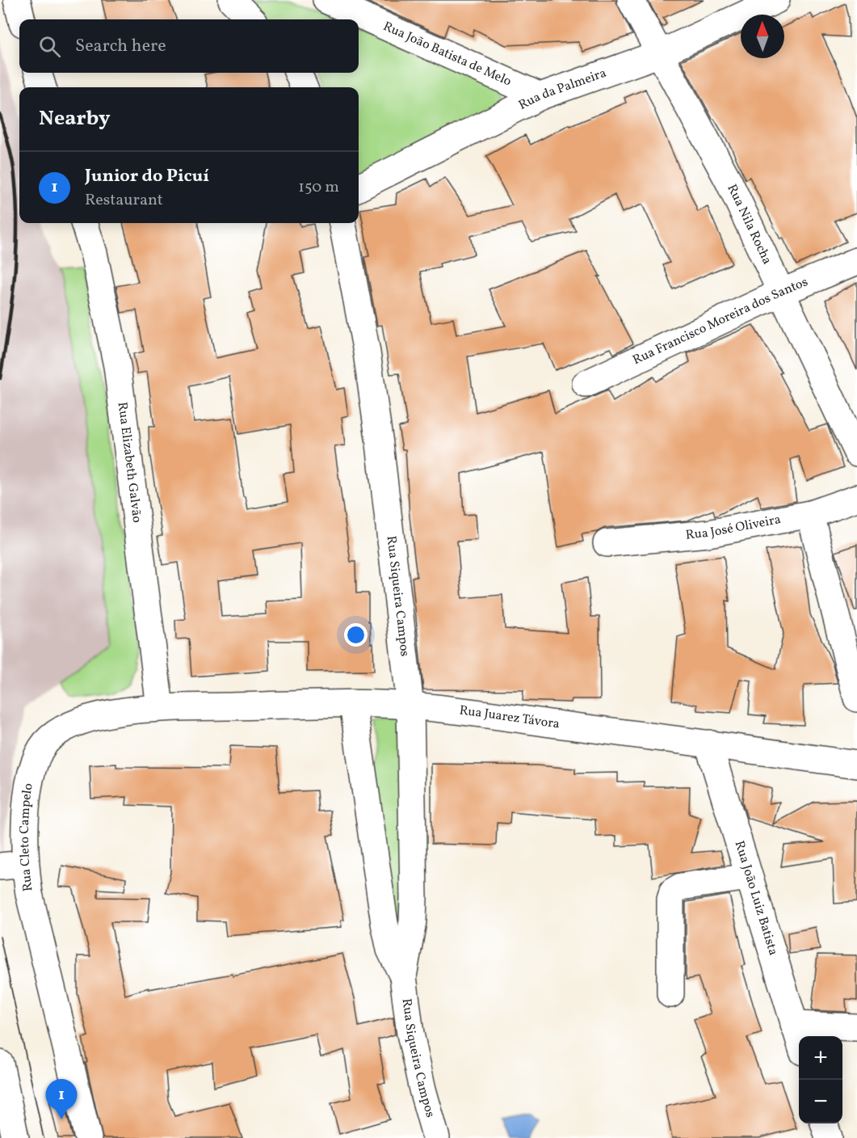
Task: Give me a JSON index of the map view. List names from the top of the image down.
{
  "streets": {
    "street": [
      "Rua João Batista de Melo",
      "Rua da Palmeira",
      "Rua Nila Rocha",
      "Rua Francisco Moreira dos Santos",
      "Rua Elizabeth Galvão",
      "Rua José Oliveira",
      "Rua Siqueira Campos",
      "Rua Juarez Távora",
      "Rua Cleto Campelo",
      "Rua João Luiz Batista"
    ]
  },
  "crossings": [
    ["Rua João Batista de Melo", "Rua da Palmeira"],
    ["Rua da Palmeira", "Rua Nila Rocha"],
    ["Rua Nila Rocha", "Rua Francisco Moreira dos Santos"],
    ["Rua Elizabeth Galvão", "Rua Juarez Távora"],
    ["Rua Elizabeth Galvão", "Rua Cleto Campelo"],
    ["Rua Siqueira Campos", "Rua Juarez Távora"],
    ["Rua Juarez Távora", "Rua Cleto Campelo"],
    ["Rua Juarez Távora", "Rua João Luiz Batista"]
  ],
  "north": "top",
  "page": {
    "search": "Search here",
    "heading": "Nearby",
    "list": [
      {
        "mark": "1",
        "name": "Junior do Picuí",
        "note": "Restaurant",
        "value": "150 m"
      }
    ],
    "map_buttons": ["+", "−"],
    "pins": "1"
  }
}
